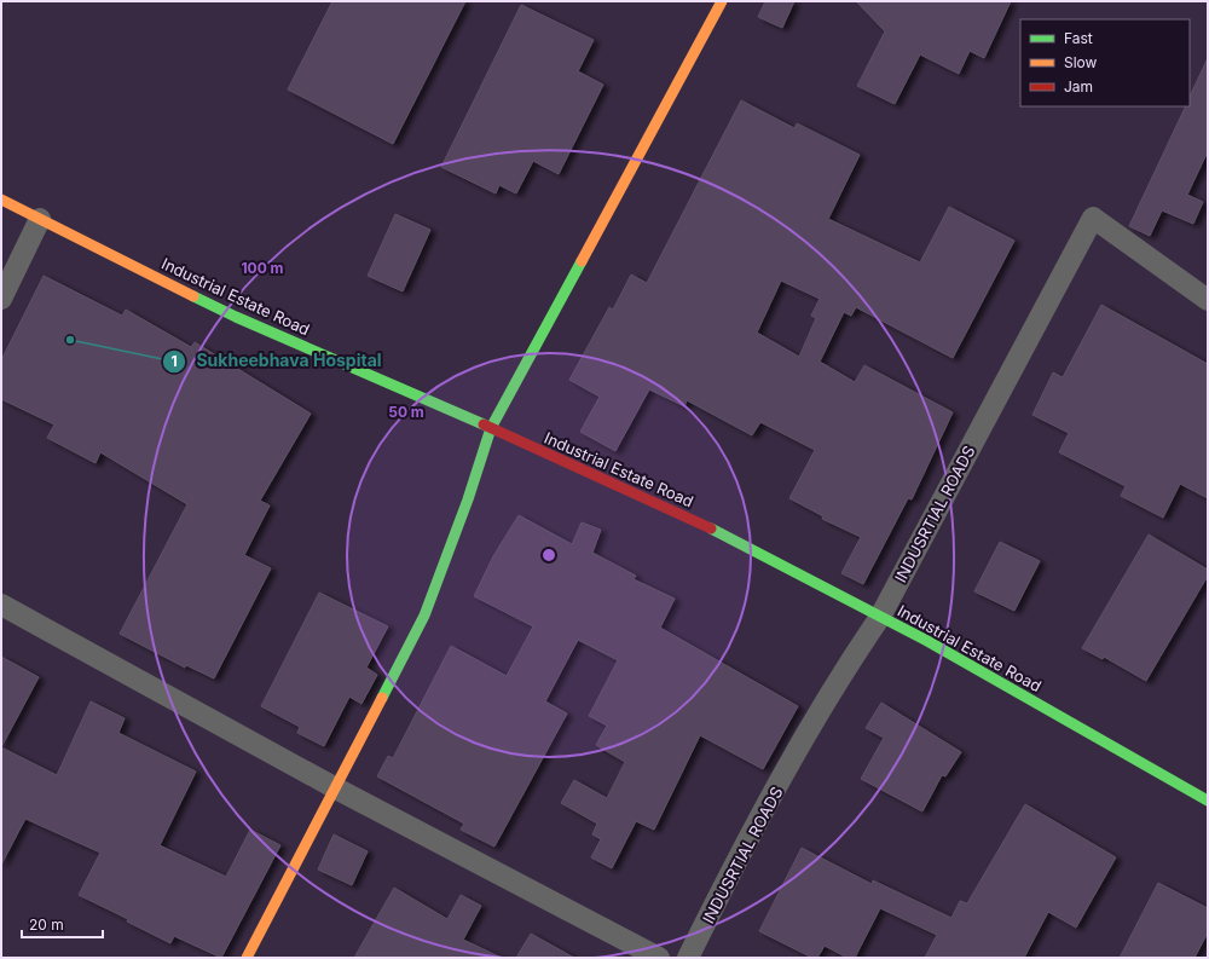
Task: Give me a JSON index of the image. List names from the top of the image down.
{
  "streets": {
    "main road": ["Industrial Estate Road"],
    "street": ["INDUSRTIAL ROADS"]
  },
  "crossings": [
    ["Industrial Estate Road", "INDUSRTIAL ROADS"]
  ],
  "places": ["Sukheebhava Hospital"],
  "legend": ["Fast", "Slow", "Jam"],
  "scale_bar": "20 m",
  "rings": ["100 m", "50 m"]
}
